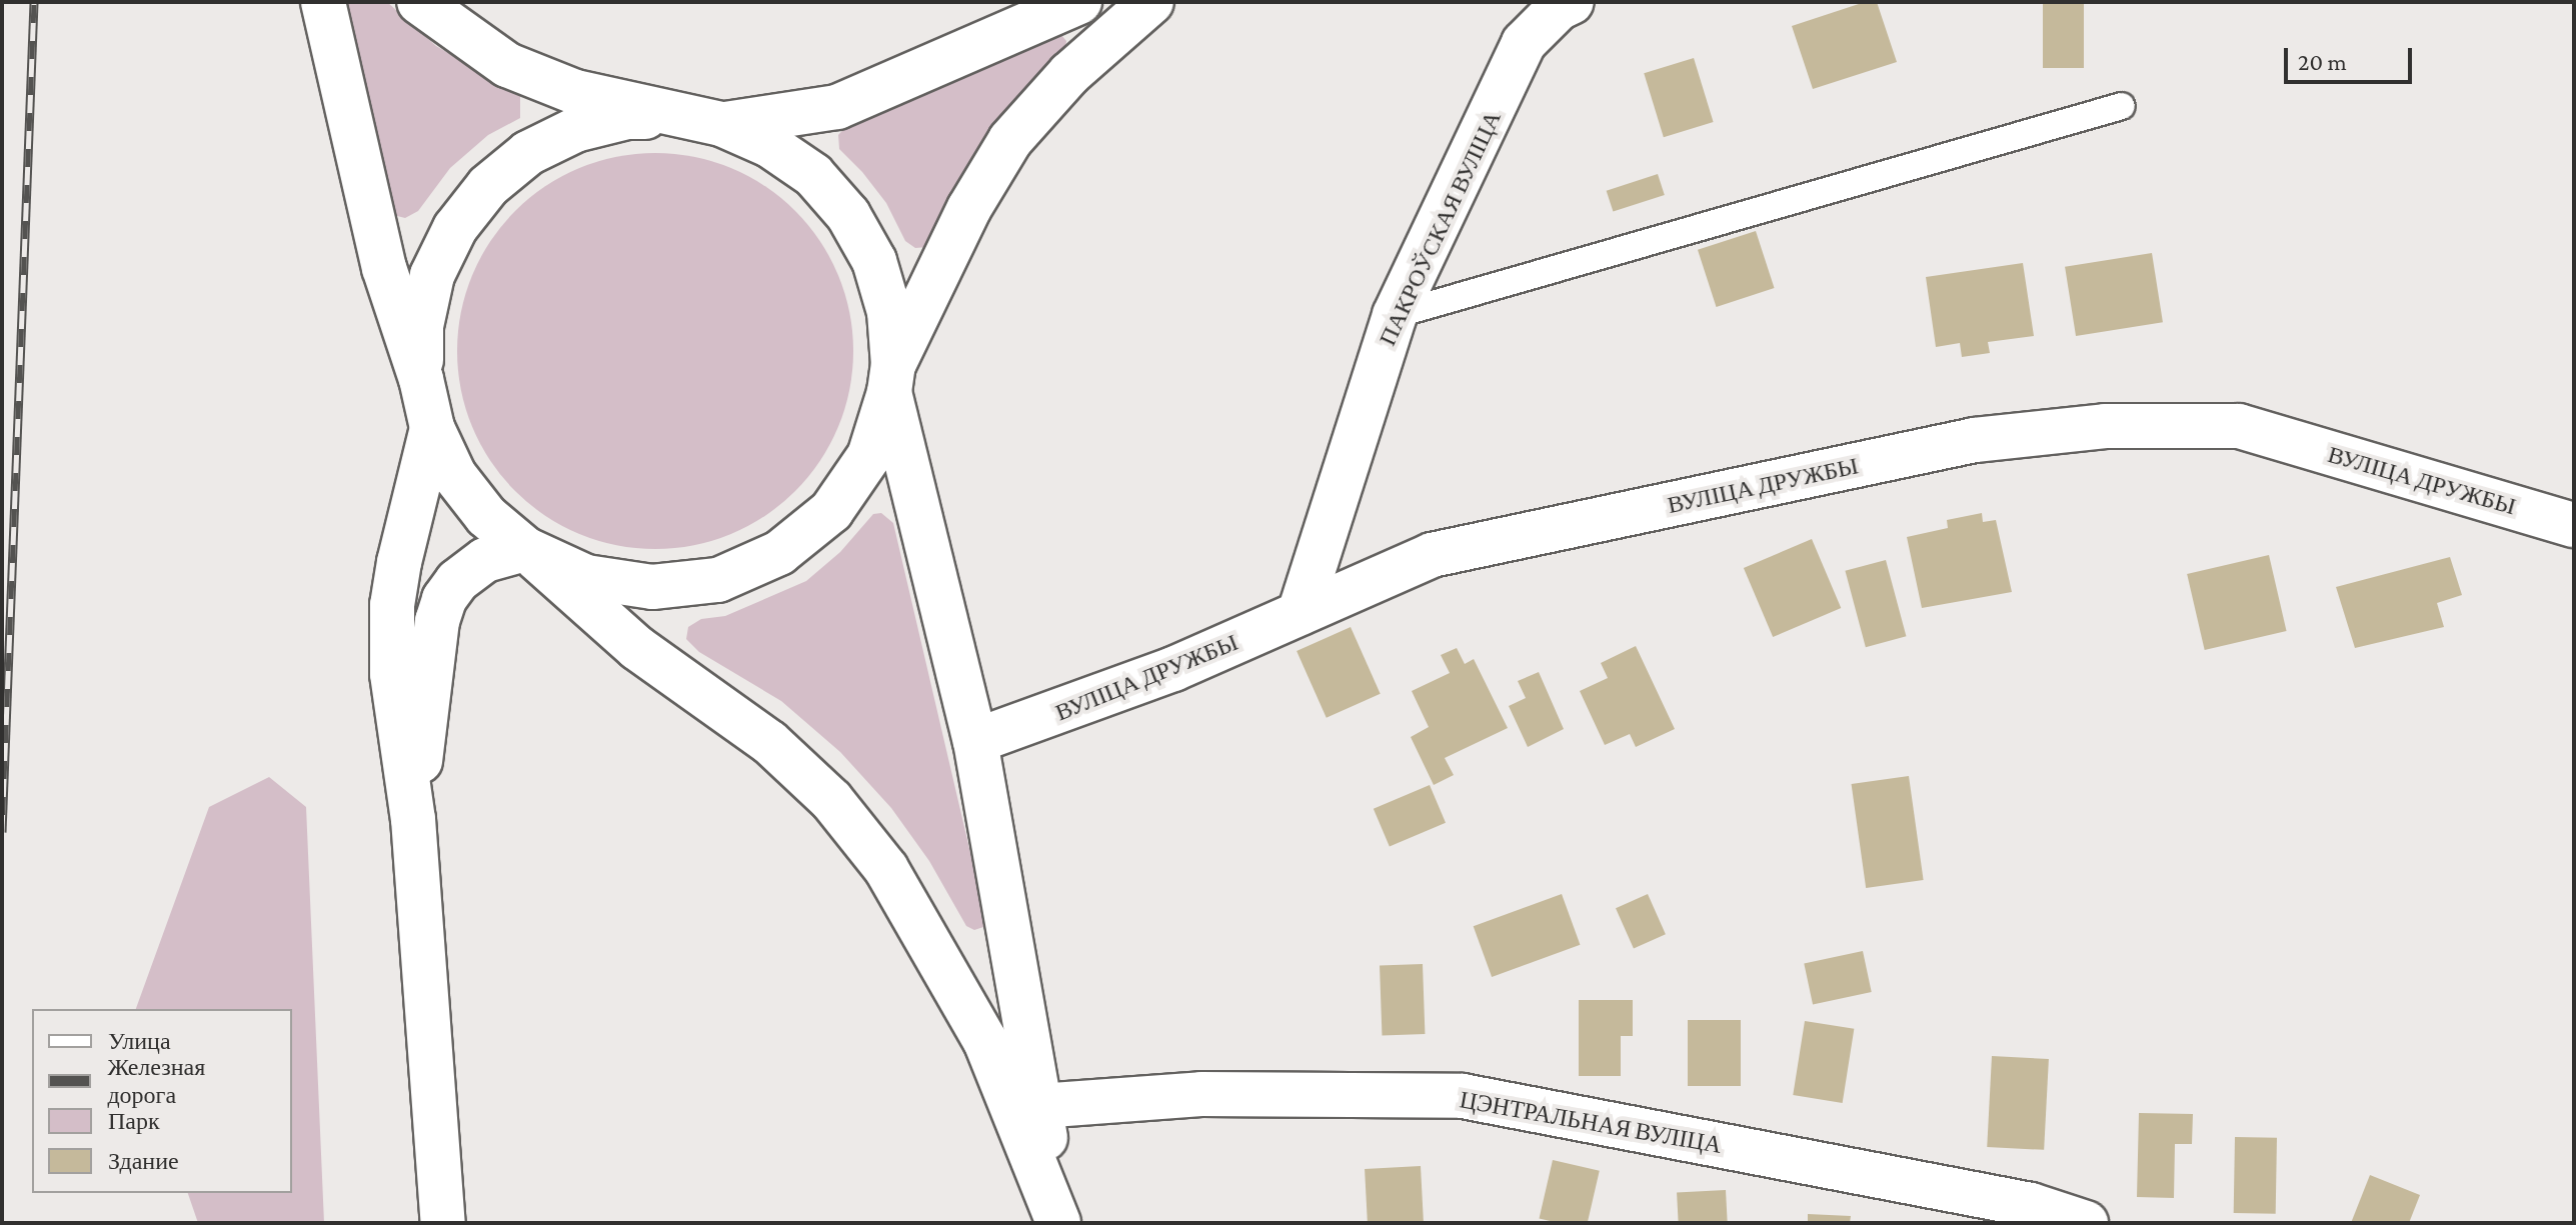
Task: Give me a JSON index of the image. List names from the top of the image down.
{
  "streets": {
    "main road": ["ПАКРОЎСКАЯ ВУЛІЦА", "ВУЛІЦА ДРУЖБЫ", "ЦЭНТРАЛЬНАЯ ВУЛІЦА"]
  },
  "crossings": [
    ["ПАКРОЎСКАЯ ВУЛІЦА", "ВУЛІЦА ДРУЖБЫ"]
  ],
  "legend": [
    "Улица",
    "Железная дорога",
    "Парк",
    "Здание"
  ],
  "scale_bar": "20 m"
}
